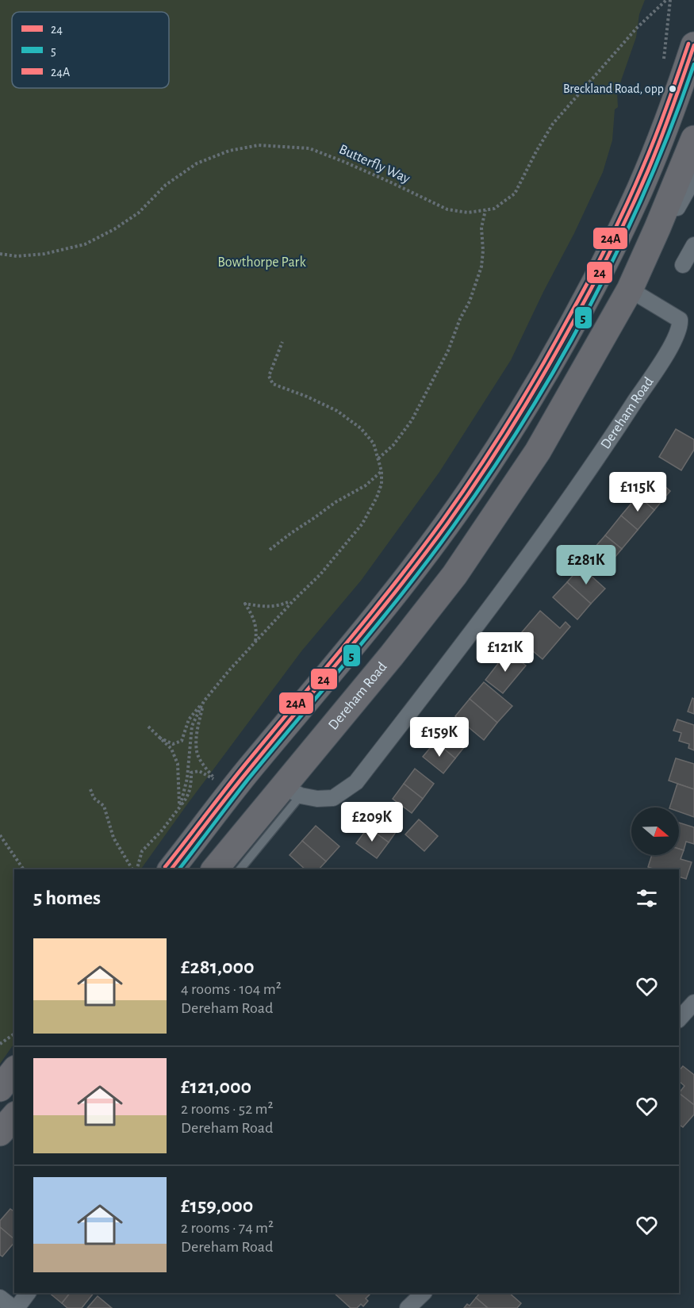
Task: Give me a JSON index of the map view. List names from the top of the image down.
{
  "streets": {
    "highway": ["Dereham Road"],
    "path": ["Butterfly Way"]
  },
  "parks": ["Bowthorpe Park"],
  "places": ["Breckland Road, opp"],
  "lines": ["transit line 24A", "transit line 24", "transit line 5"],
  "legend": ["24", "5", "24A"],
  "north": "right",
  "page": {
    "price": [
      "£115K",
      "£281K",
      "£121K",
      "£159K",
      "£209K"
    ],
    "heading": "5 homes",
    "list": [
      {
        "name": "£281,000",
        "note": "4 rooms · 104 m² · Dereham Road"
      },
      {
        "name": "£121,000",
        "note": "2 rooms · 52 m² · Dereham Road"
      },
      {
        "name": "£159,000",
        "note": "2 rooms · 74 m² · Dereham Road"
      }
    ]
  }
}
